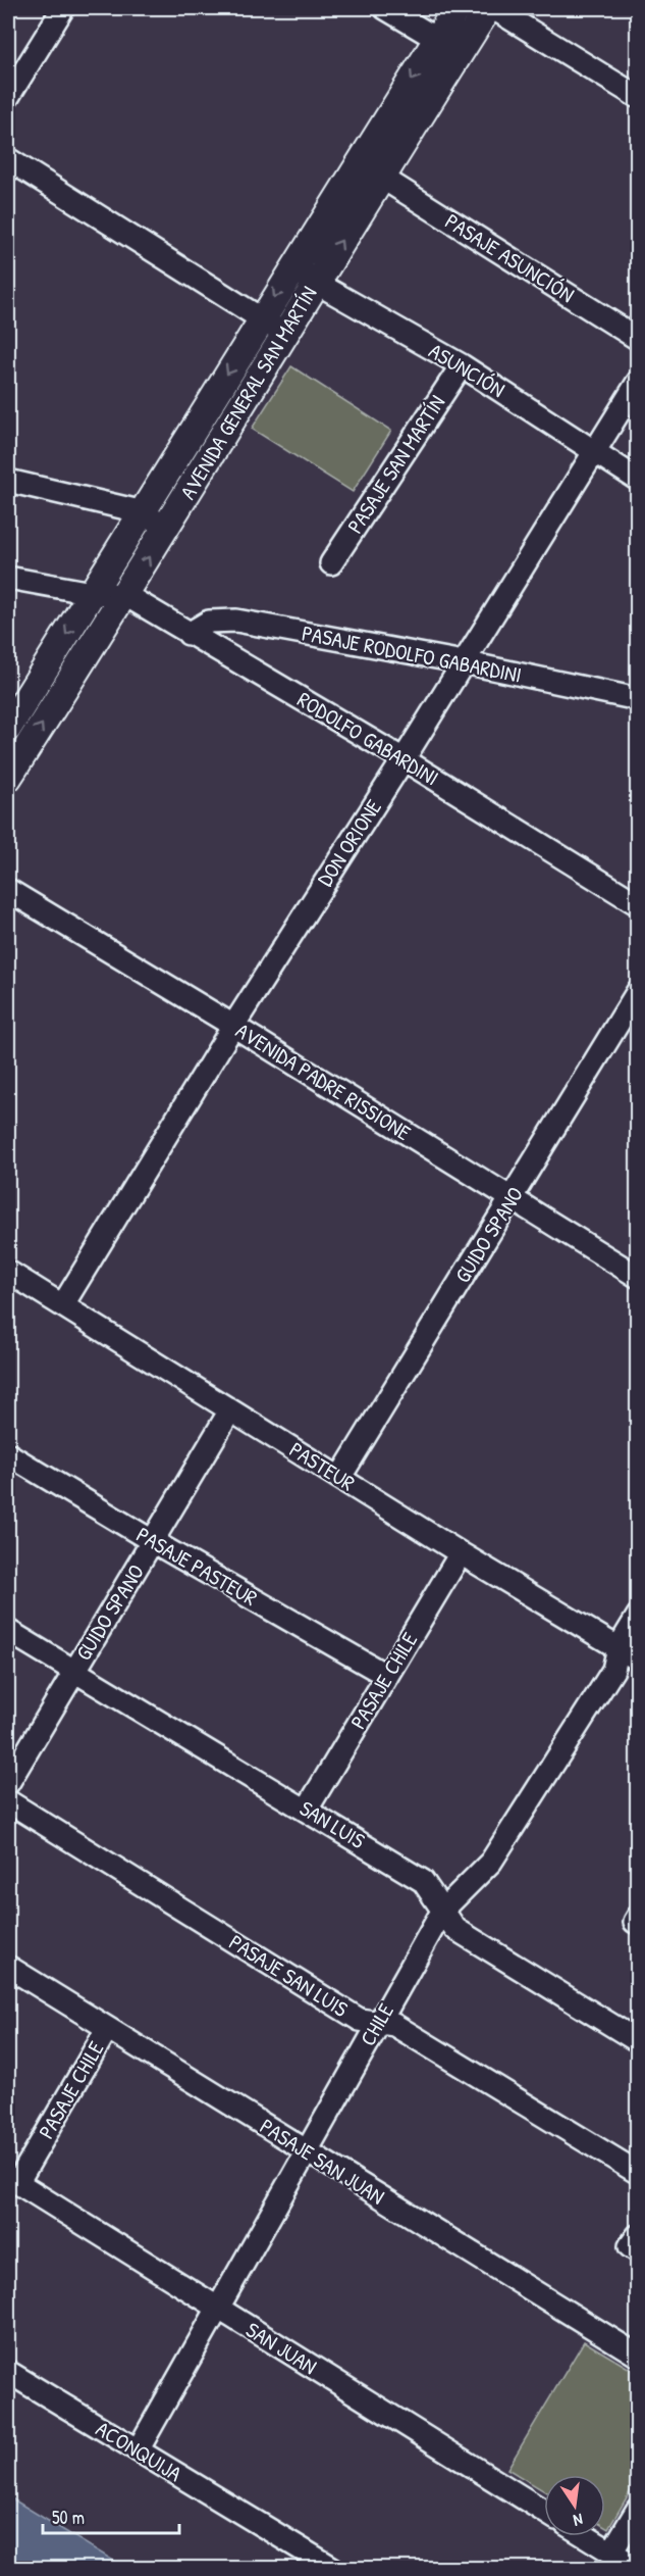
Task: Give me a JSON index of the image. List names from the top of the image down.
{
  "streets": {
    "main road": ["AVENIDA GENERAL SAN MARTÍN"],
    "street": [
      "PASAJE ASUNCIÓN",
      "ASUNCIÓN",
      "PASAJE SAN MARTÍN",
      "PASAJE RODOLFO GABARDINI",
      "RODOLFO GABARDINI",
      "DON ORIONE",
      "AVENIDA PADRE RISSIONE",
      "GUIDO SPANO",
      "PASTEUR",
      "PASAJE PASTEUR",
      "PASAJE CHILE",
      "SAN LUIS",
      "PASAJE SAN LUIS",
      "CHILE",
      "PASAJE SAN JUAN",
      "SAN JUAN",
      "ACONQUIJA"
    ]
  },
  "crossings": [
    ["PASAJE ASUNCIÓN", "AVENIDA GENERAL SAN MARTÍN"],
    ["ASUNCIÓN", "AVENIDA GENERAL SAN MARTÍN"],
    ["ASUNCIÓN", "PASAJE SAN MARTÍN"],
    ["ASUNCIÓN", "DON ORIONE"],
    ["AVENIDA GENERAL SAN MARTÍN", "RODOLFO GABARDINI"],
    ["PASAJE RODOLFO GABARDINI", "RODOLFO GABARDINI"],
    ["PASAJE RODOLFO GABARDINI", "DON ORIONE"],
    ["RODOLFO GABARDINI", "DON ORIONE"],
    ["DON ORIONE", "AVENIDA PADRE RISSIONE"],
    ["DON ORIONE", "PASTEUR"],
    ["AVENIDA PADRE RISSIONE", "GUIDO SPANO"],
    ["GUIDO SPANO", "PASTEUR"],
    ["GUIDO SPANO", "PASAJE PASTEUR"],
    ["GUIDO SPANO", "SAN LUIS"],
    ["PASTEUR", "PASAJE CHILE"],
    ["PASTEUR", "CHILE"],
    ["PASAJE PASTEUR", "PASAJE CHILE"],
    ["PASAJE CHILE", "SAN LUIS"],
    ["PASAJE CHILE", "PASAJE SAN JUAN"],
    ["PASAJE CHILE", "SAN JUAN"],
    ["SAN LUIS", "CHILE"],
    ["PASAJE SAN LUIS", "CHILE"],
    ["CHILE", "PASAJE SAN JUAN"],
    ["CHILE", "SAN JUAN"],
    ["CHILE", "ACONQUIJA"]
  ],
  "scale_bar": "50 m",
  "north": "bottom"
}
